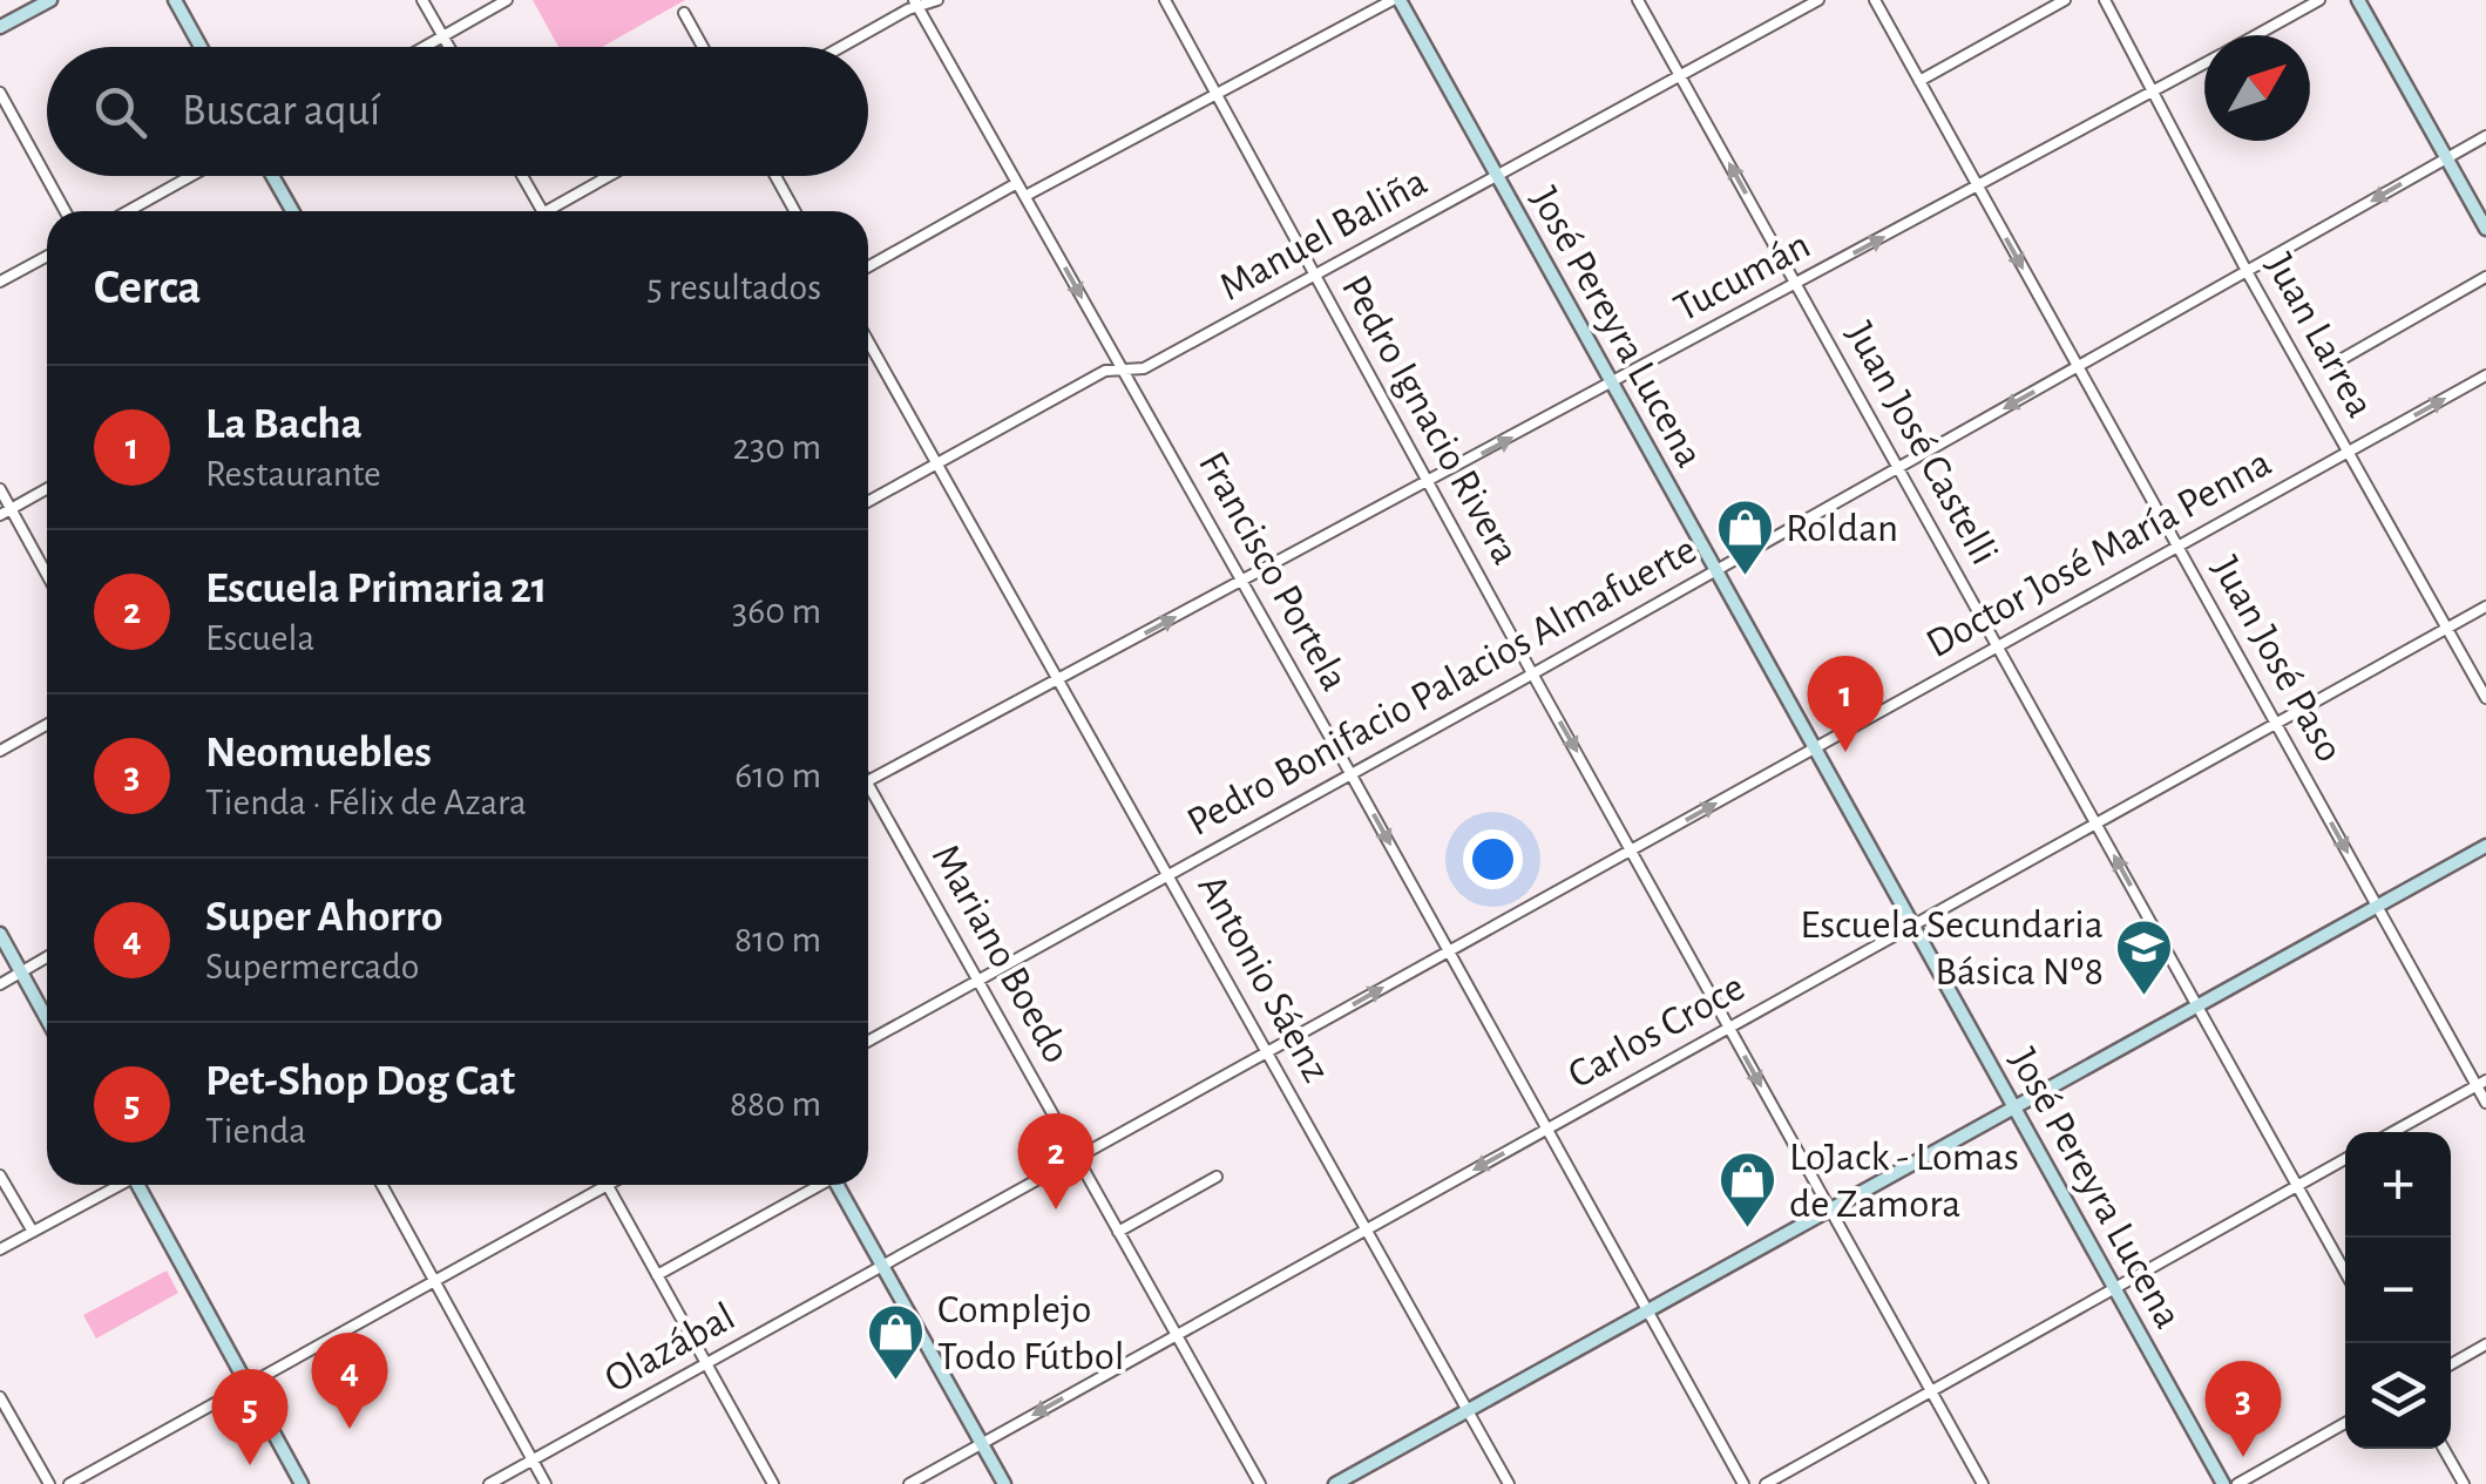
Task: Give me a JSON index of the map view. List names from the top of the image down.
{
  "streets": {
    "street": [
      "Manuel Baliña",
      "Tucumán",
      "José Pereyra Lucena",
      "Juan Larrea",
      "Pedro Ignacio Rivera",
      "Juan José Castelli",
      "Doctor José María Penna",
      "Francisco Portela",
      "Juan José Paso",
      "Pedro Bonifacio Palacios Almafuerte",
      "Mariano Boedo",
      "Antonio Sáenz",
      "Carlos Croce",
      "Olazábal"
    ]
  },
  "crossings": [
    ["Manuel Baliña", "José Pereyra Lucena"],
    ["Manuel Baliña", "Pedro Ignacio Rivera"],
    ["Manuel Baliña", "Juan José Castelli"],
    ["Manuel Baliña", "Francisco Portela"],
    ["Manuel Baliña", "Antonio Sáenz"],
    ["Tucumán", "José Pereyra Lucena"],
    ["Tucumán", "Juan Larrea"],
    ["Tucumán", "Pedro Ignacio Rivera"],
    ["Tucumán", "Juan José Castelli"],
    ["Tucumán", "Francisco Portela"],
    ["Tucumán", "Juan José Paso"],
    ["Tucumán", "Antonio Sáenz"],
    ["José Pereyra Lucena", "Doctor José María Penna"],
    ["José Pereyra Lucena", "Pedro Bonifacio Palacios Almafuerte"],
    ["José Pereyra Lucena", "Carlos Croce"],
    ["Juan Larrea", "Doctor José María Penna"],
    ["Juan Larrea", "Pedro Bonifacio Palacios Almafuerte"],
    ["Juan Larrea", "Carlos Croce"],
    ["Pedro Ignacio Rivera", "Doctor José María Penna"],
    ["Pedro Ignacio Rivera", "Pedro Bonifacio Palacios Almafuerte"],
    ["Pedro Ignacio Rivera", "Carlos Croce"],
    ["Juan José Castelli", "Doctor José María Penna"],
    ["Juan José Castelli", "Pedro Bonifacio Palacios Almafuerte"],
    ["Juan José Castelli", "Carlos Croce"],
    ["Doctor José María Penna", "Francisco Portela"],
    ["Doctor José María Penna", "Juan José Paso"],
    ["Doctor José María Penna", "Mariano Boedo"],
    ["Doctor José María Penna", "Antonio Sáenz"],
    ["Doctor José María Penna", "Olazábal"],
    ["Francisco Portela", "Pedro Bonifacio Palacios Almafuerte"],
    ["Francisco Portela", "Carlos Croce"],
    ["Juan José Paso", "Pedro Bonifacio Palacios Almafuerte"],
    ["Juan José Paso", "Carlos Croce"],
    ["Pedro Bonifacio Palacios Almafuerte", "Mariano Boedo"],
    ["Pedro Bonifacio Palacios Almafuerte", "Antonio Sáenz"],
    ["Mariano Boedo", "Carlos Croce"],
    ["Antonio Sáenz", "Carlos Croce"]
  ],
  "one_way": ["Tucumán"],
  "places": {
    "shop": ["Roldan", "LoJack - Lomas de Zamora", "Complejo Todo Fútbol"],
    "school or university": ["Escuela Secundaria Básica Nº8"]
  },
  "north": "top right",
  "page": {
    "search": "Buscar aquí",
    "heading": ["Cerca", "5 resultados"],
    "list": [
      {
        "mark": "1",
        "name": "La Bacha",
        "note": "Restaurante",
        "value": "230 m"
      },
      {
        "mark": "2",
        "name": "Escuela Primaria 21",
        "note": "Escuela",
        "value": "360 m"
      },
      {
        "mark": "3",
        "name": "Neomuebles",
        "note": "Tienda · Félix de Azara",
        "value": "610 m"
      },
      {
        "mark": "4",
        "name": "Super Ahorro",
        "note": "Supermercado",
        "value": "810 m"
      },
      {
        "mark": "5",
        "name": "Pet-Shop Dog Cat",
        "note": "Tienda",
        "value": "880 m"
      }
    ],
    "pins": [
      "1",
      "2",
      "4",
      "3",
      "5"
    ],
    "map_buttons": ["+", "−"]
  }
}
